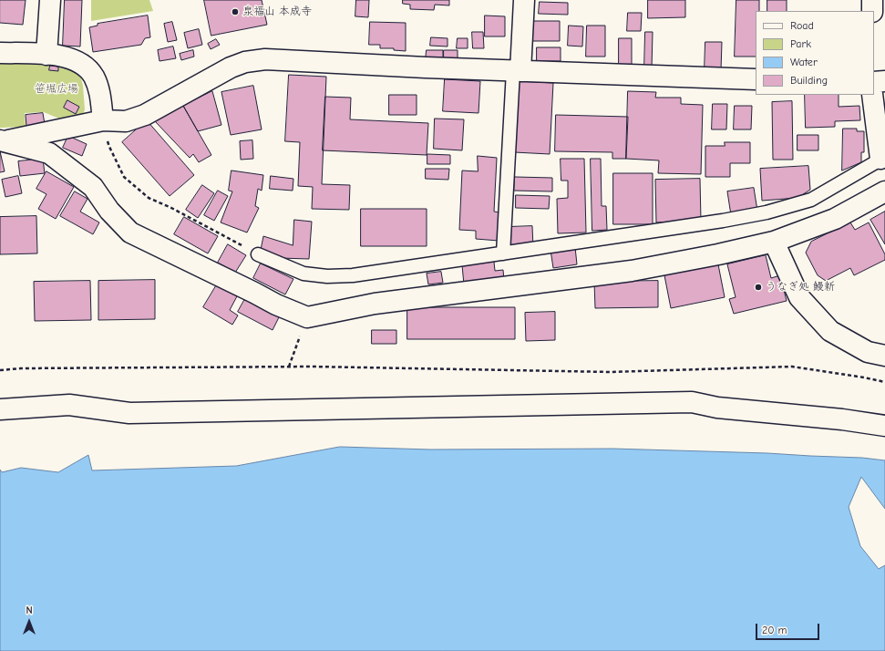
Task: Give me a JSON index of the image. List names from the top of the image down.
{
  "parks": ["笹堀広場"],
  "places": ["泉福山 本成寺", "うなぎ処 鰻新"],
  "legend": [
    "Road",
    "Park",
    "Water",
    "Building"
  ],
  "scale_bar": "20 m",
  "north": "top"
}
